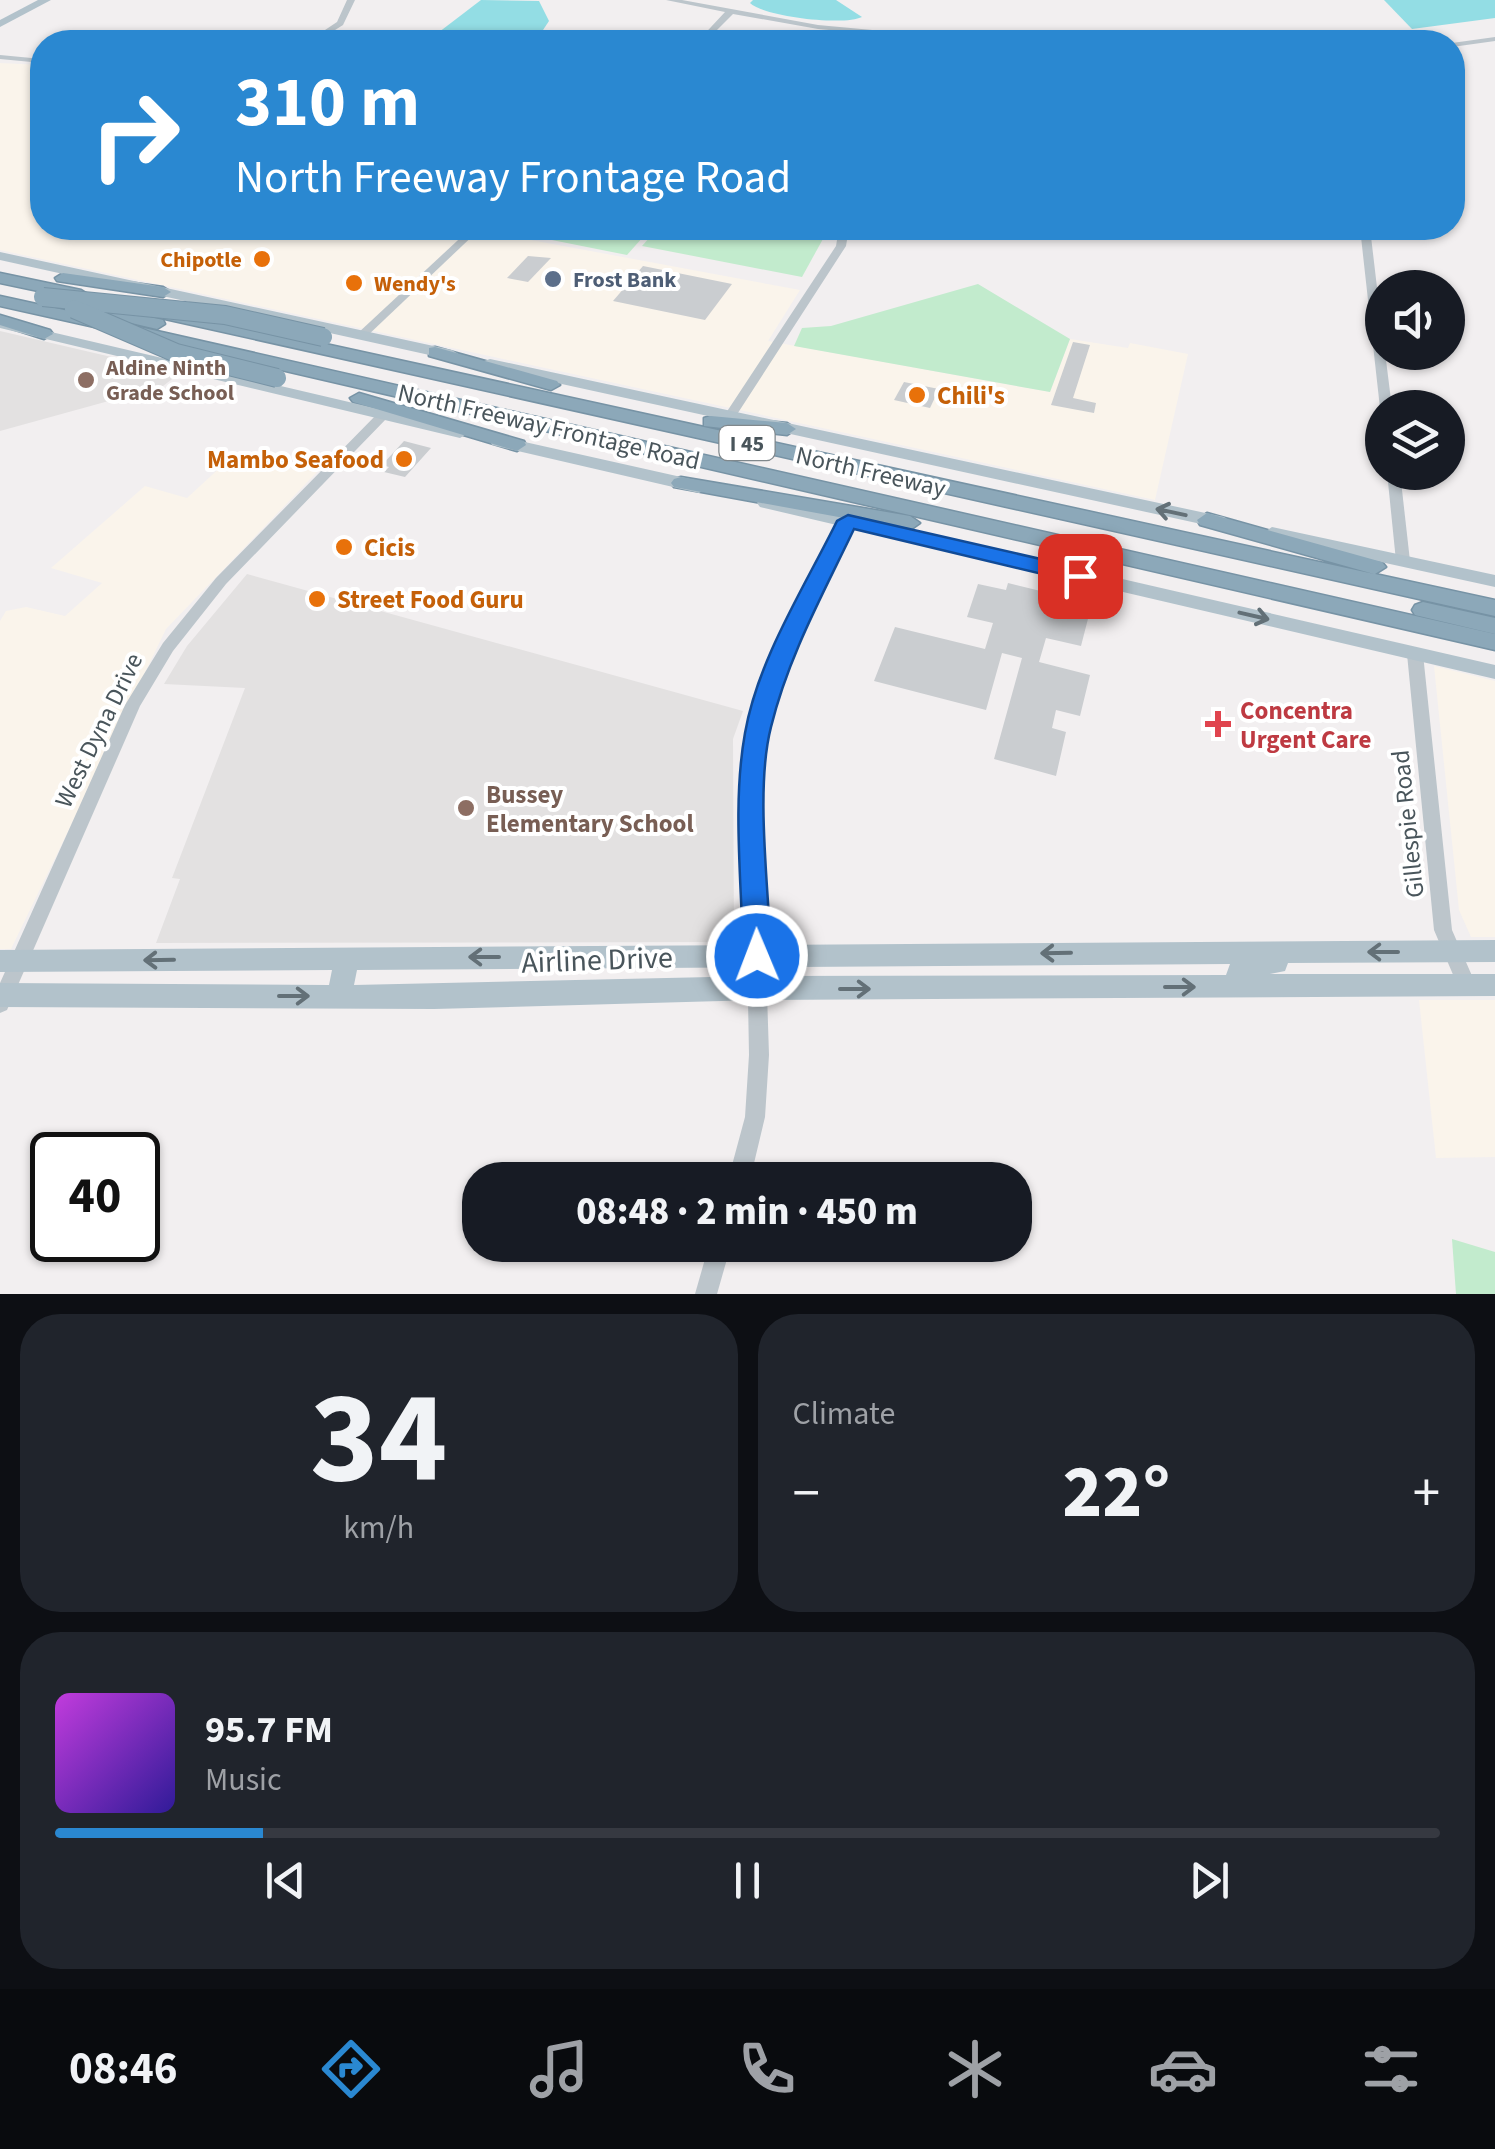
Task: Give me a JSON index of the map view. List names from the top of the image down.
{
  "streets": {
    "highway": ["I 45", "North Freeway"],
    "main road": ["North Freeway Frontage Road", "Airline Drive"],
    "street": ["West Dyna Drive", "Gillespie Road"]
  },
  "crossings": [
    ["North Freeway Frontage Road", "West Dyna Drive"],
    ["North Freeway Frontage Road", "Gillespie Road"],
    ["West Dyna Drive", "Airline Drive"],
    ["Gillespie Road", "Airline Drive"]
  ],
  "places": {
    "other": [
      "Chipotle",
      "Frost Bank",
      "Wendy's",
      "Aldine Ninth Grade School",
      "Chili's",
      "Mambo Seafood",
      "Cicis",
      "Street Food Guru",
      "Bussey Elementary School"
    ],
    "health": ["Concentra Urgent Care"]
  },
  "page": {
    "turn": ["310 m", "North Freeway Frontage Road"],
    "limit": "40",
    "trip": "08:48 · 2 min · 450 m",
    "tile": [
      ["34", "km/h"],
      "Climate"
    ],
    "heat": ["−", "22°", "+"],
    "song": ["95.7 FM", "Music"],
    "tabs": "08:46"
  }
}
